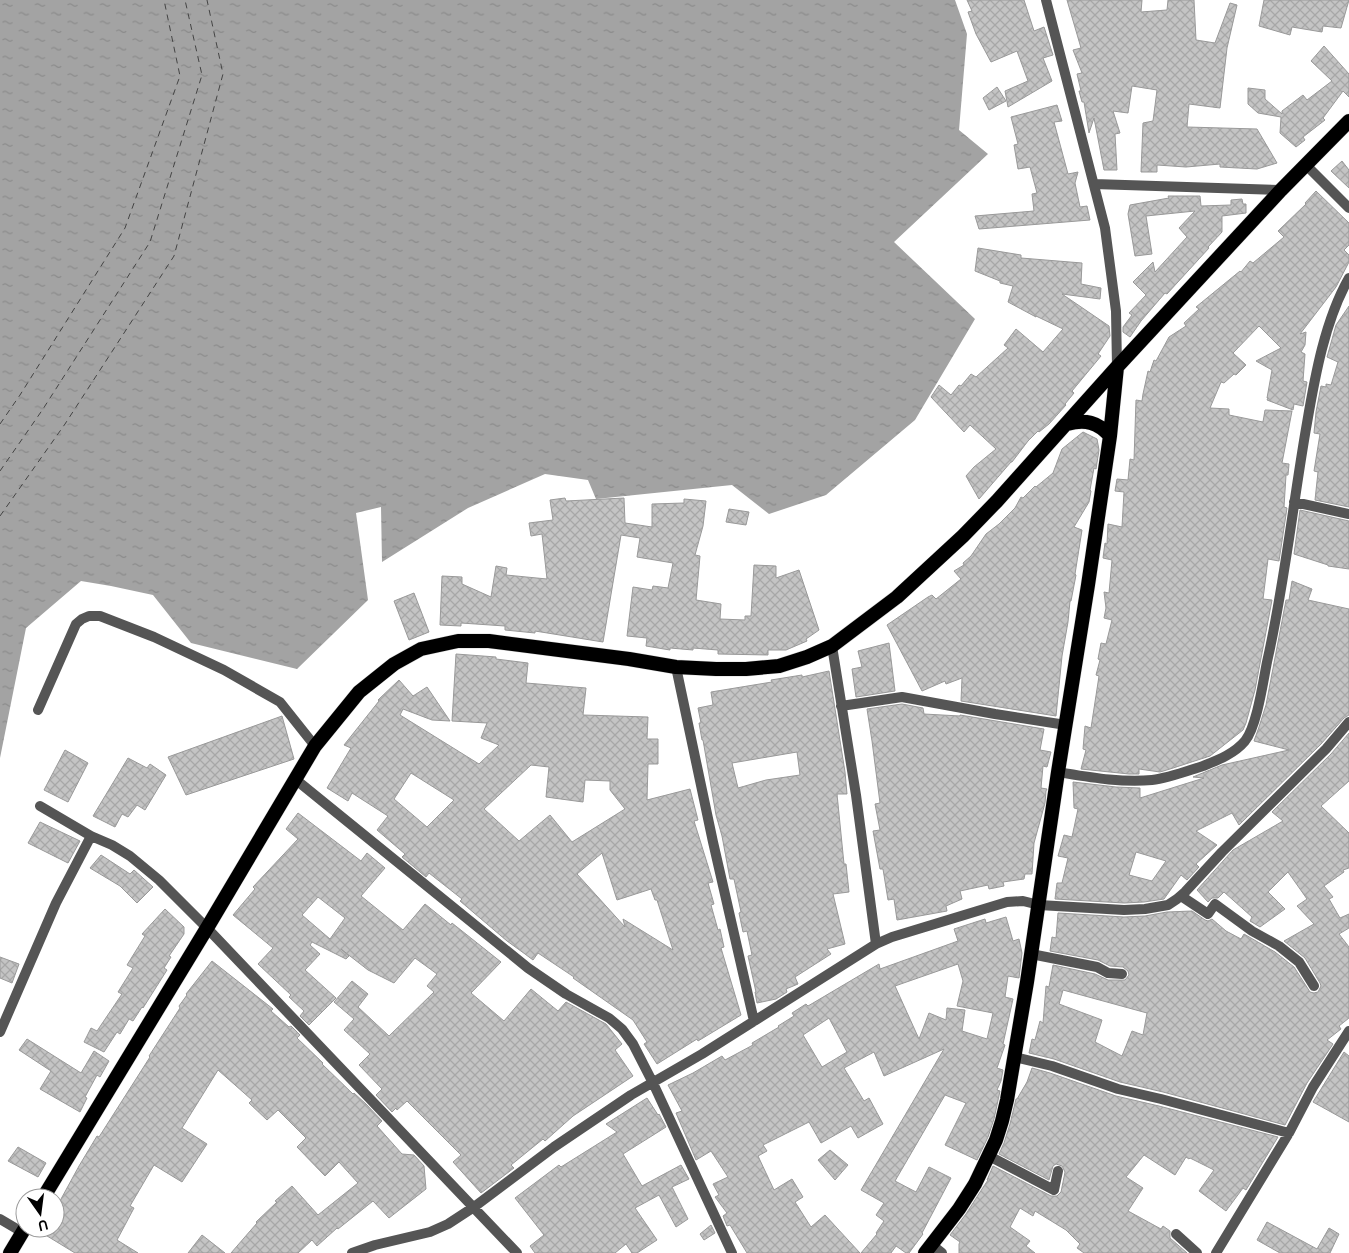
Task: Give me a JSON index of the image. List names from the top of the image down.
{
  "north": "bottom"
}
